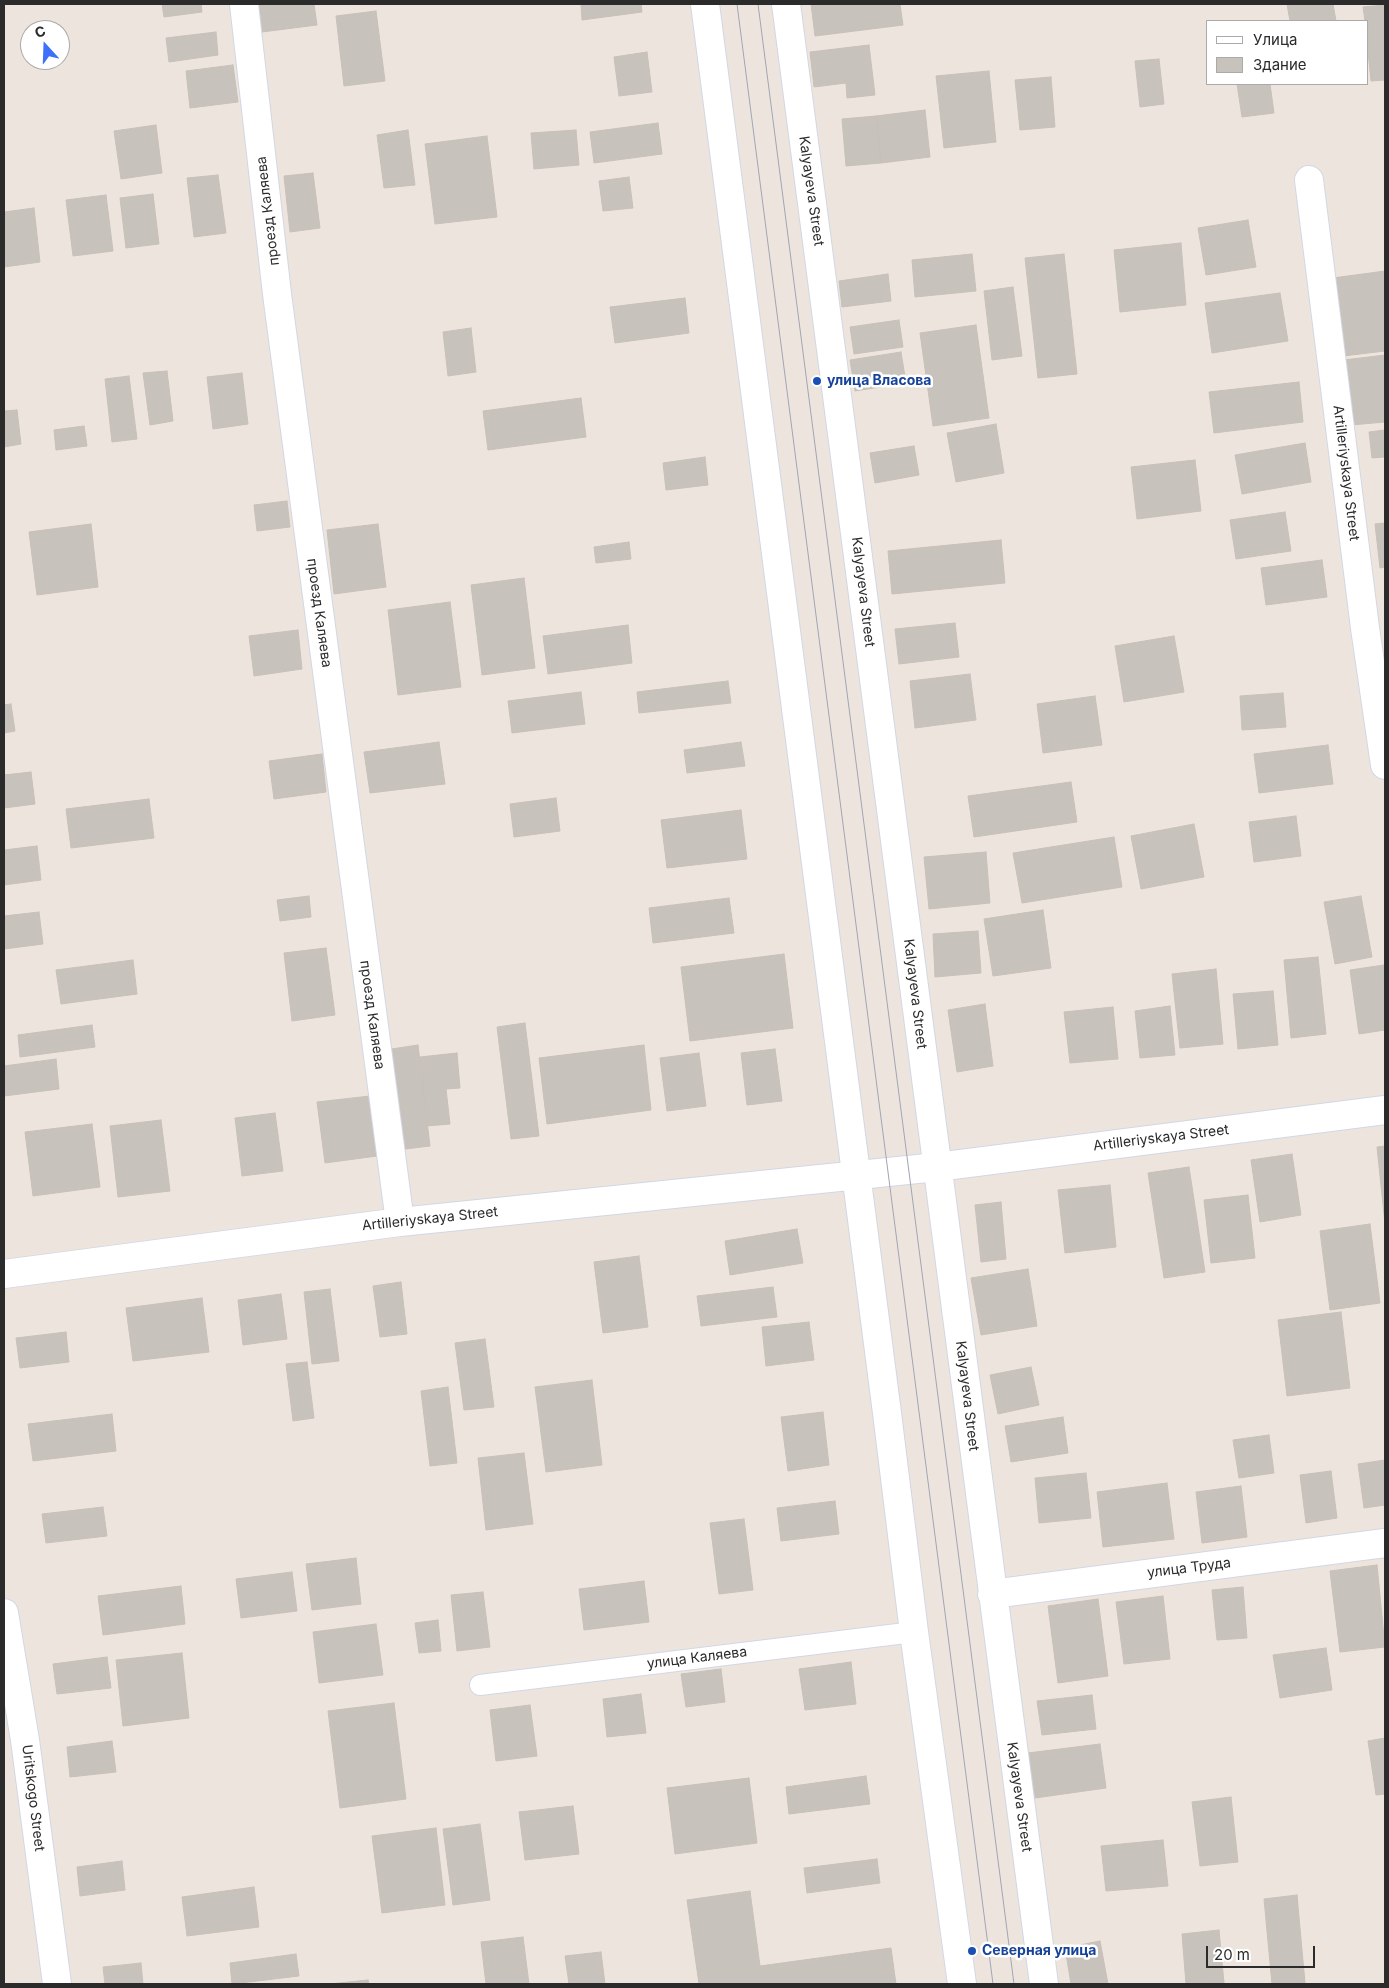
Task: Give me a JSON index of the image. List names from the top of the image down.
{
  "streets": {
    "street": [
      "Kalyayeva Street",
      "проезд Каляева",
      "Artilleriyskaya Street",
      "улица Труда",
      "Uritskogo Street"
    ],
    "lane": ["улица Каляева"]
  },
  "crossings": [
    ["Kalyayeva Street", "Artilleriyskaya Street"],
    ["Kalyayeva Street", "улица Труда"],
    ["проезд Каляева", "Artilleriyskaya Street"]
  ],
  "places": ["улица Власова", "Северная улица"],
  "legend": ["Улица", "Здание"],
  "scale_bar": "20 m",
  "north": "top"
}
